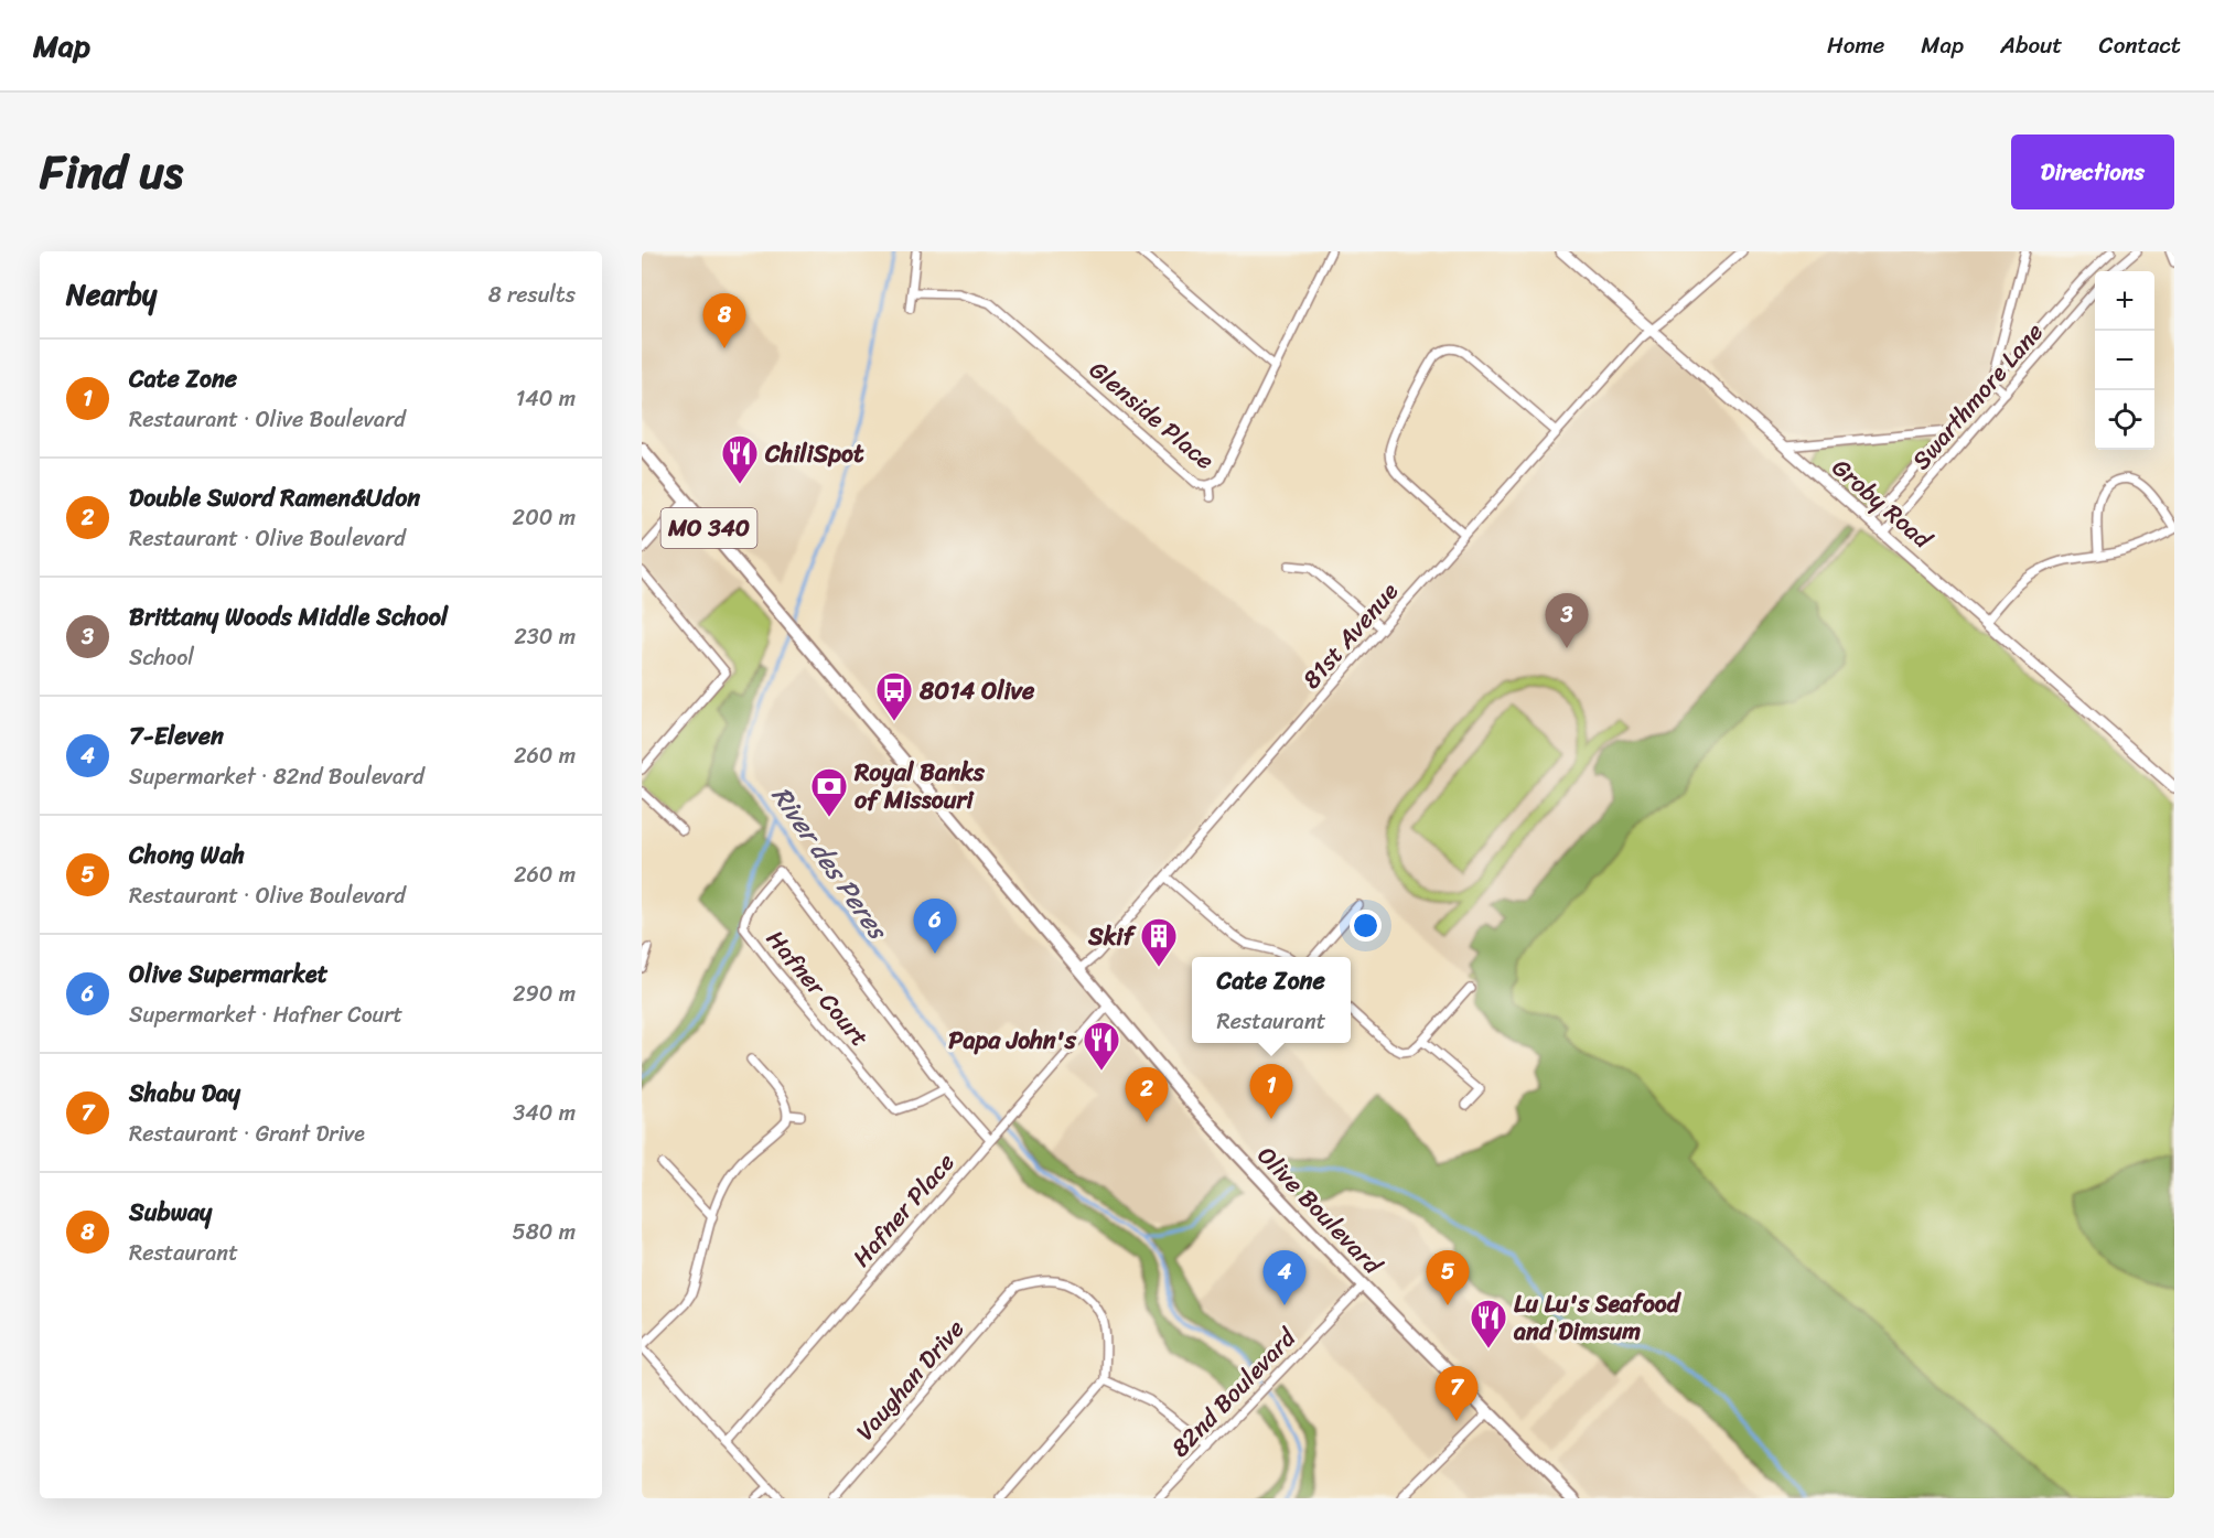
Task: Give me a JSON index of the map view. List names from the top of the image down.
{
  "streets": {
    "main road": ["MO 340", "Olive Boulevard"],
    "street": [
      "Swarthmore Lane",
      "Glenside Place",
      "Groby Road",
      "81st Avenue",
      "Hafner Court",
      "Hafner Place",
      "Vaughan Drive",
      "82nd Boulevard"
    ]
  },
  "crossings": [
    ["Swarthmore Lane", "Groby Road"],
    ["Groby Road", "81st Avenue"],
    ["81st Avenue", "Olive Boulevard"],
    ["Hafner Court", "Hafner Place"],
    ["Hafner Place", "Olive Boulevard"],
    ["Olive Boulevard", "82nd Boulevard"]
  ],
  "water": ["River des Peres"],
  "places": {
    "restaurant": ["ChiliSpot", "Papa John's", "Lu Lu's Seafood and Dimsum"],
    "bus stop": ["8014 Olive"],
    "bank": ["Royal Banks of Missouri"],
    "building": ["Skif"]
  },
  "page": {
    "header": "Map",
    "nav": [
      "Home",
      "Map",
      "About",
      "Contact"
    ],
    "title": "Find us",
    "buttons": "Directions",
    "heading": ["Nearby", "8 results"],
    "map_buttons": ["+", "−"],
    "pins": [
      "8",
      "3",
      "6",
      "1",
      "2",
      "4",
      "5",
      "7"
    ],
    "list": [
      {
        "mark": "1",
        "name": "Cate Zone",
        "note": "Restaurant · Olive Boulevard",
        "value": "140 m"
      },
      {
        "mark": "2",
        "name": "Double Sword Ramen&Udon",
        "note": "Restaurant · Olive Boulevard",
        "value": "200 m"
      },
      {
        "mark": "3",
        "name": "Brittany Woods Middle School",
        "note": "School",
        "value": "230 m"
      },
      {
        "mark": "4",
        "name": "7-Eleven",
        "note": "Supermarket · 82nd Boulevard",
        "value": "260 m"
      },
      {
        "mark": "5",
        "name": "Chong Wah",
        "note": "Restaurant · Olive Boulevard",
        "value": "260 m"
      },
      {
        "mark": "6",
        "name": "Olive Supermarket",
        "note": "Supermarket · Hafner Court",
        "value": "290 m"
      },
      {
        "mark": "7",
        "name": "Shabu Day",
        "note": "Restaurant · Grant Drive",
        "value": "340 m"
      },
      {
        "mark": "8",
        "name": "Subway",
        "note": "Restaurant",
        "value": "580 m"
      }
    ],
    "popup": ["Cate Zone", "Restaurant"]
  }
}
